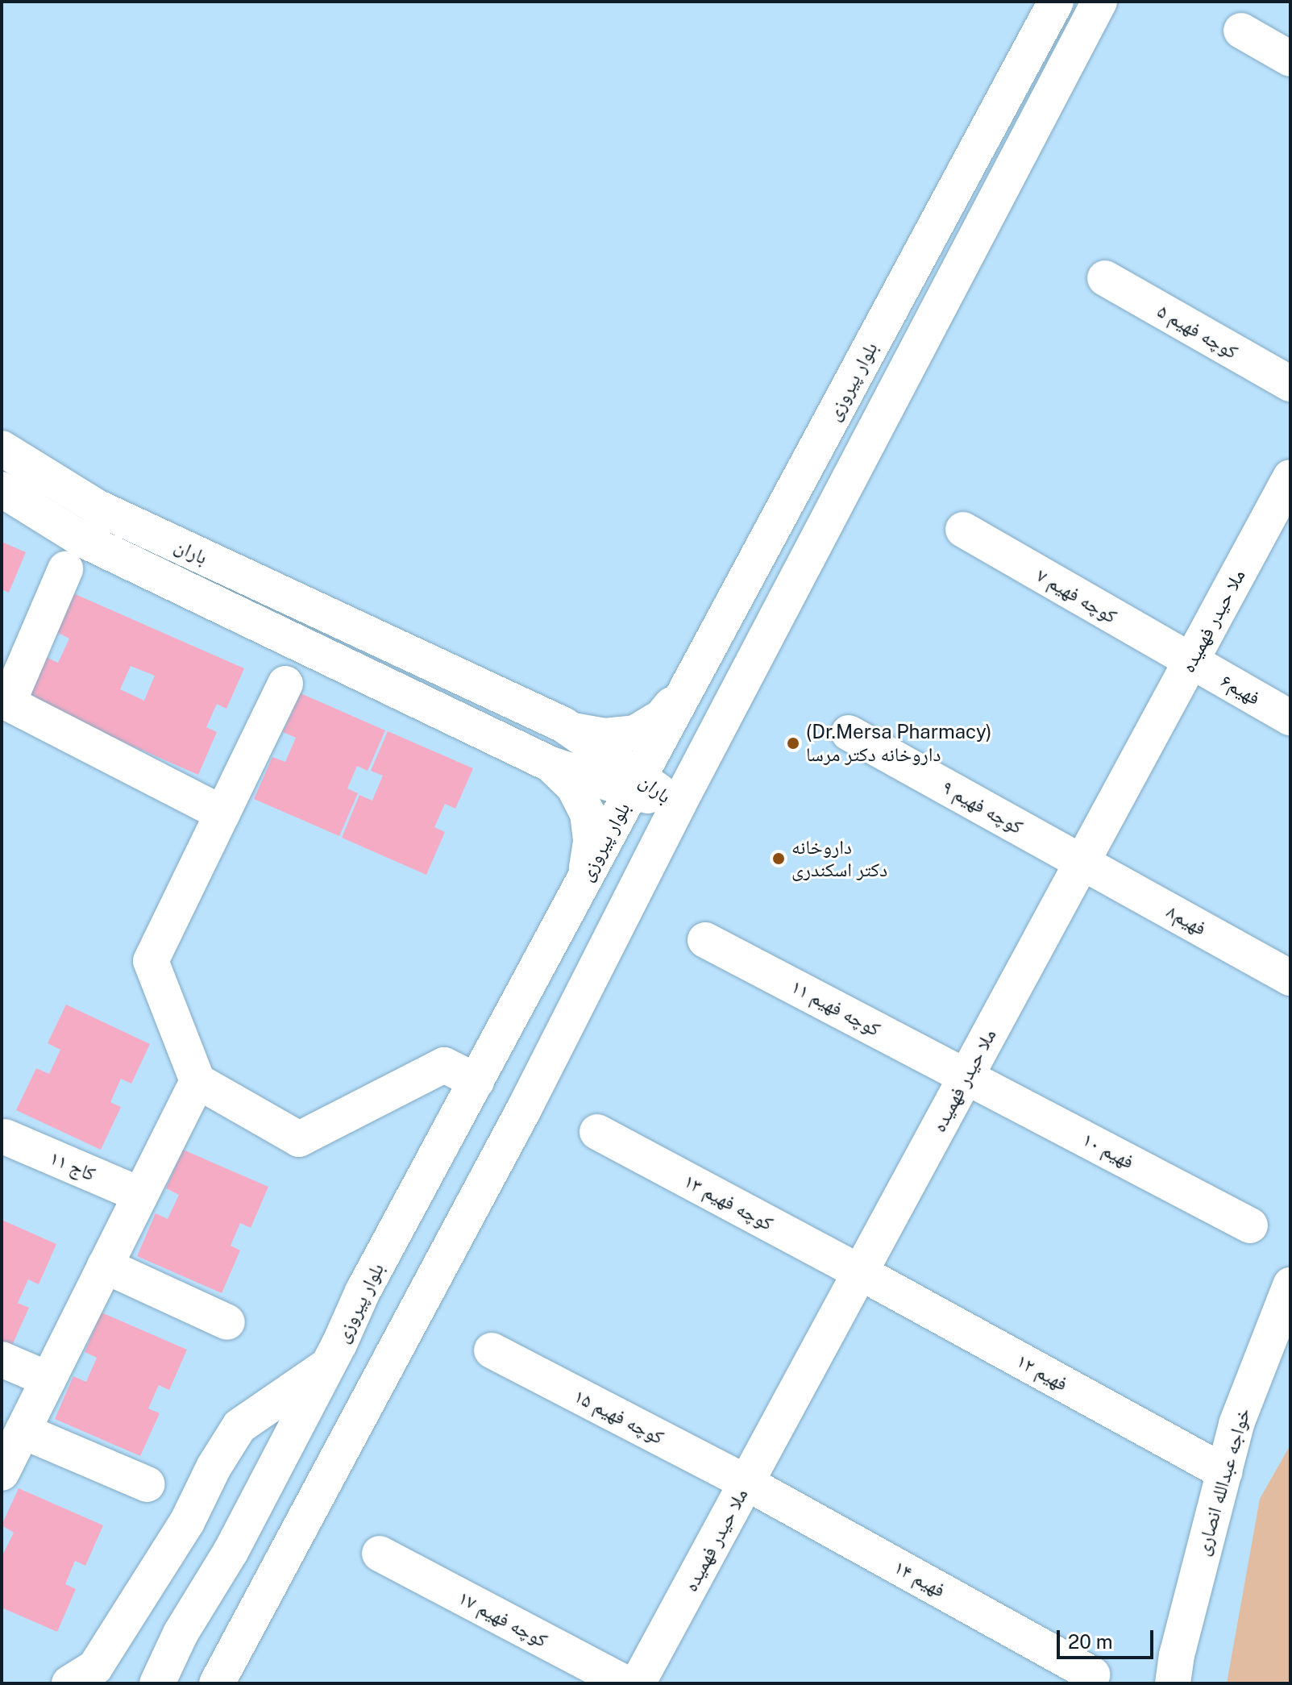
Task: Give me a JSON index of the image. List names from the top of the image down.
{
  "streets": {
    "street": [
      "کوچه فهیم ۵",
      "بلوار پیروزی",
      "باران",
      "کوچه فهیم ۷",
      "ملا حیدر فهمیده",
      "فهیم۶",
      "کوچه فهیم ۹",
      "فهیم۸",
      "کوچه فهیم ۱۱",
      "فهیم ۱۰",
      "کاج ۱۱",
      "کوچه فهیم ۱۳",
      "فهیم ۱۲",
      "کوچه فهیم ۱۵",
      "خواجه عبدالله انصاری",
      "فهیم ۱۴",
      "کوچه فهیم ۱۷"
    ]
  },
  "crossings": [
    ["بلوار پیروزی", "باران"],
    ["کوچه فهیم ۷", "ملا حیدر فهمیده"],
    ["کوچه فهیم ۷", "فهیم۶"],
    ["ملا حیدر فهمیده", "فهیم۶"],
    ["ملا حیدر فهمیده", "کوچه فهیم ۹"],
    ["ملا حیدر فهمیده", "فهیم۸"],
    ["ملا حیدر فهمیده", "کوچه فهیم ۱۱"],
    ["ملا حیدر فهمیده", "فهیم ۱۰"],
    ["ملا حیدر فهمیده", "کوچه فهیم ۱۳"],
    ["ملا حیدر فهمیده", "فهیم ۱۲"],
    ["ملا حیدر فهمیده", "کوچه فهیم ۱۵"],
    ["ملا حیدر فهمیده", "فهیم ۱۴"],
    ["کوچه فهیم ۹", "فهیم۸"],
    ["کوچه فهیم ۱۱", "فهیم ۱۰"],
    ["کوچه فهیم ۱۳", "فهیم ۱۲"],
    ["فهیم ۱۲", "خواجه عبدالله انصاری"],
    ["کوچه فهیم ۱۵", "فهیم ۱۴"]
  ],
  "places": ["(Dr.Mersa Pharmacy) داروخانه دکتر مرسا", "داروخانه دکتر اسکندری"],
  "scale_bar": "20 m"
}
